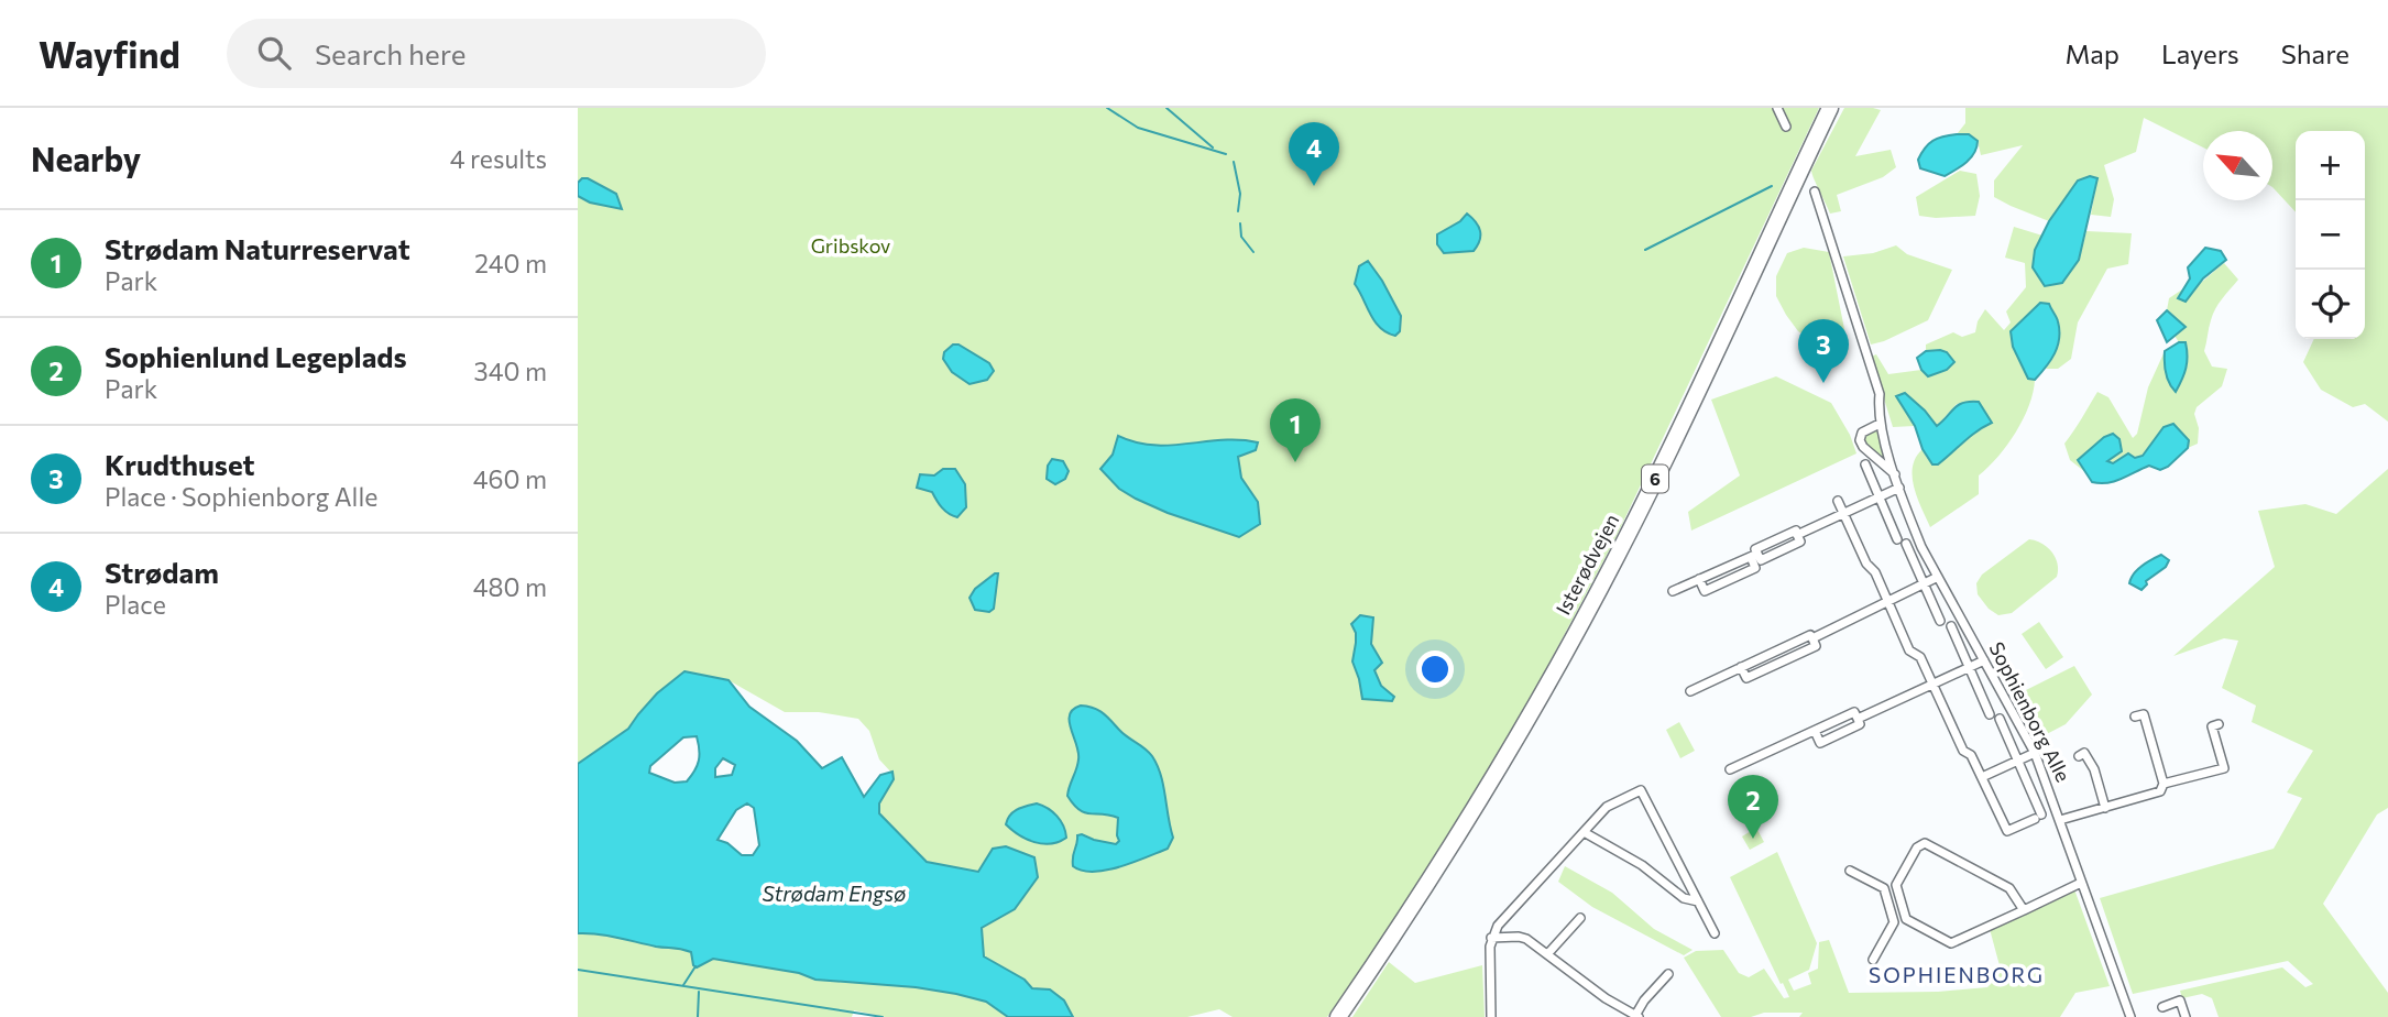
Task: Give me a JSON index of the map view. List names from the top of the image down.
{
  "streets": {
    "highway": ["6", "Isterødvejen"],
    "street": ["Sophienborg Alle"]
  },
  "districts": ["SOPHIENBORG"],
  "water": ["Strødam Engsø"],
  "parks": ["Gribskov"],
  "north": "top left",
  "page": {
    "header": "Wayfind",
    "search": "Search here",
    "nav": ["Map", "Layers", "Share"],
    "heading": ["Nearby", "4 results"],
    "pins": [
      "4",
      "3",
      "1",
      "2"
    ],
    "map_buttons": ["+", "−"],
    "list": [
      {
        "mark": "1",
        "name": "Strødam Naturreservat",
        "note": "Park",
        "value": "240 m"
      },
      {
        "mark": "2",
        "name": "Sophienlund Legeplads",
        "note": "Park",
        "value": "340 m"
      },
      {
        "mark": "3",
        "name": "Krudthuset",
        "note": "Place · Sophienborg Alle",
        "value": "460 m"
      },
      {
        "mark": "4",
        "name": "Strødam",
        "note": "Place",
        "value": "480 m"
      }
    ]
  }
}
